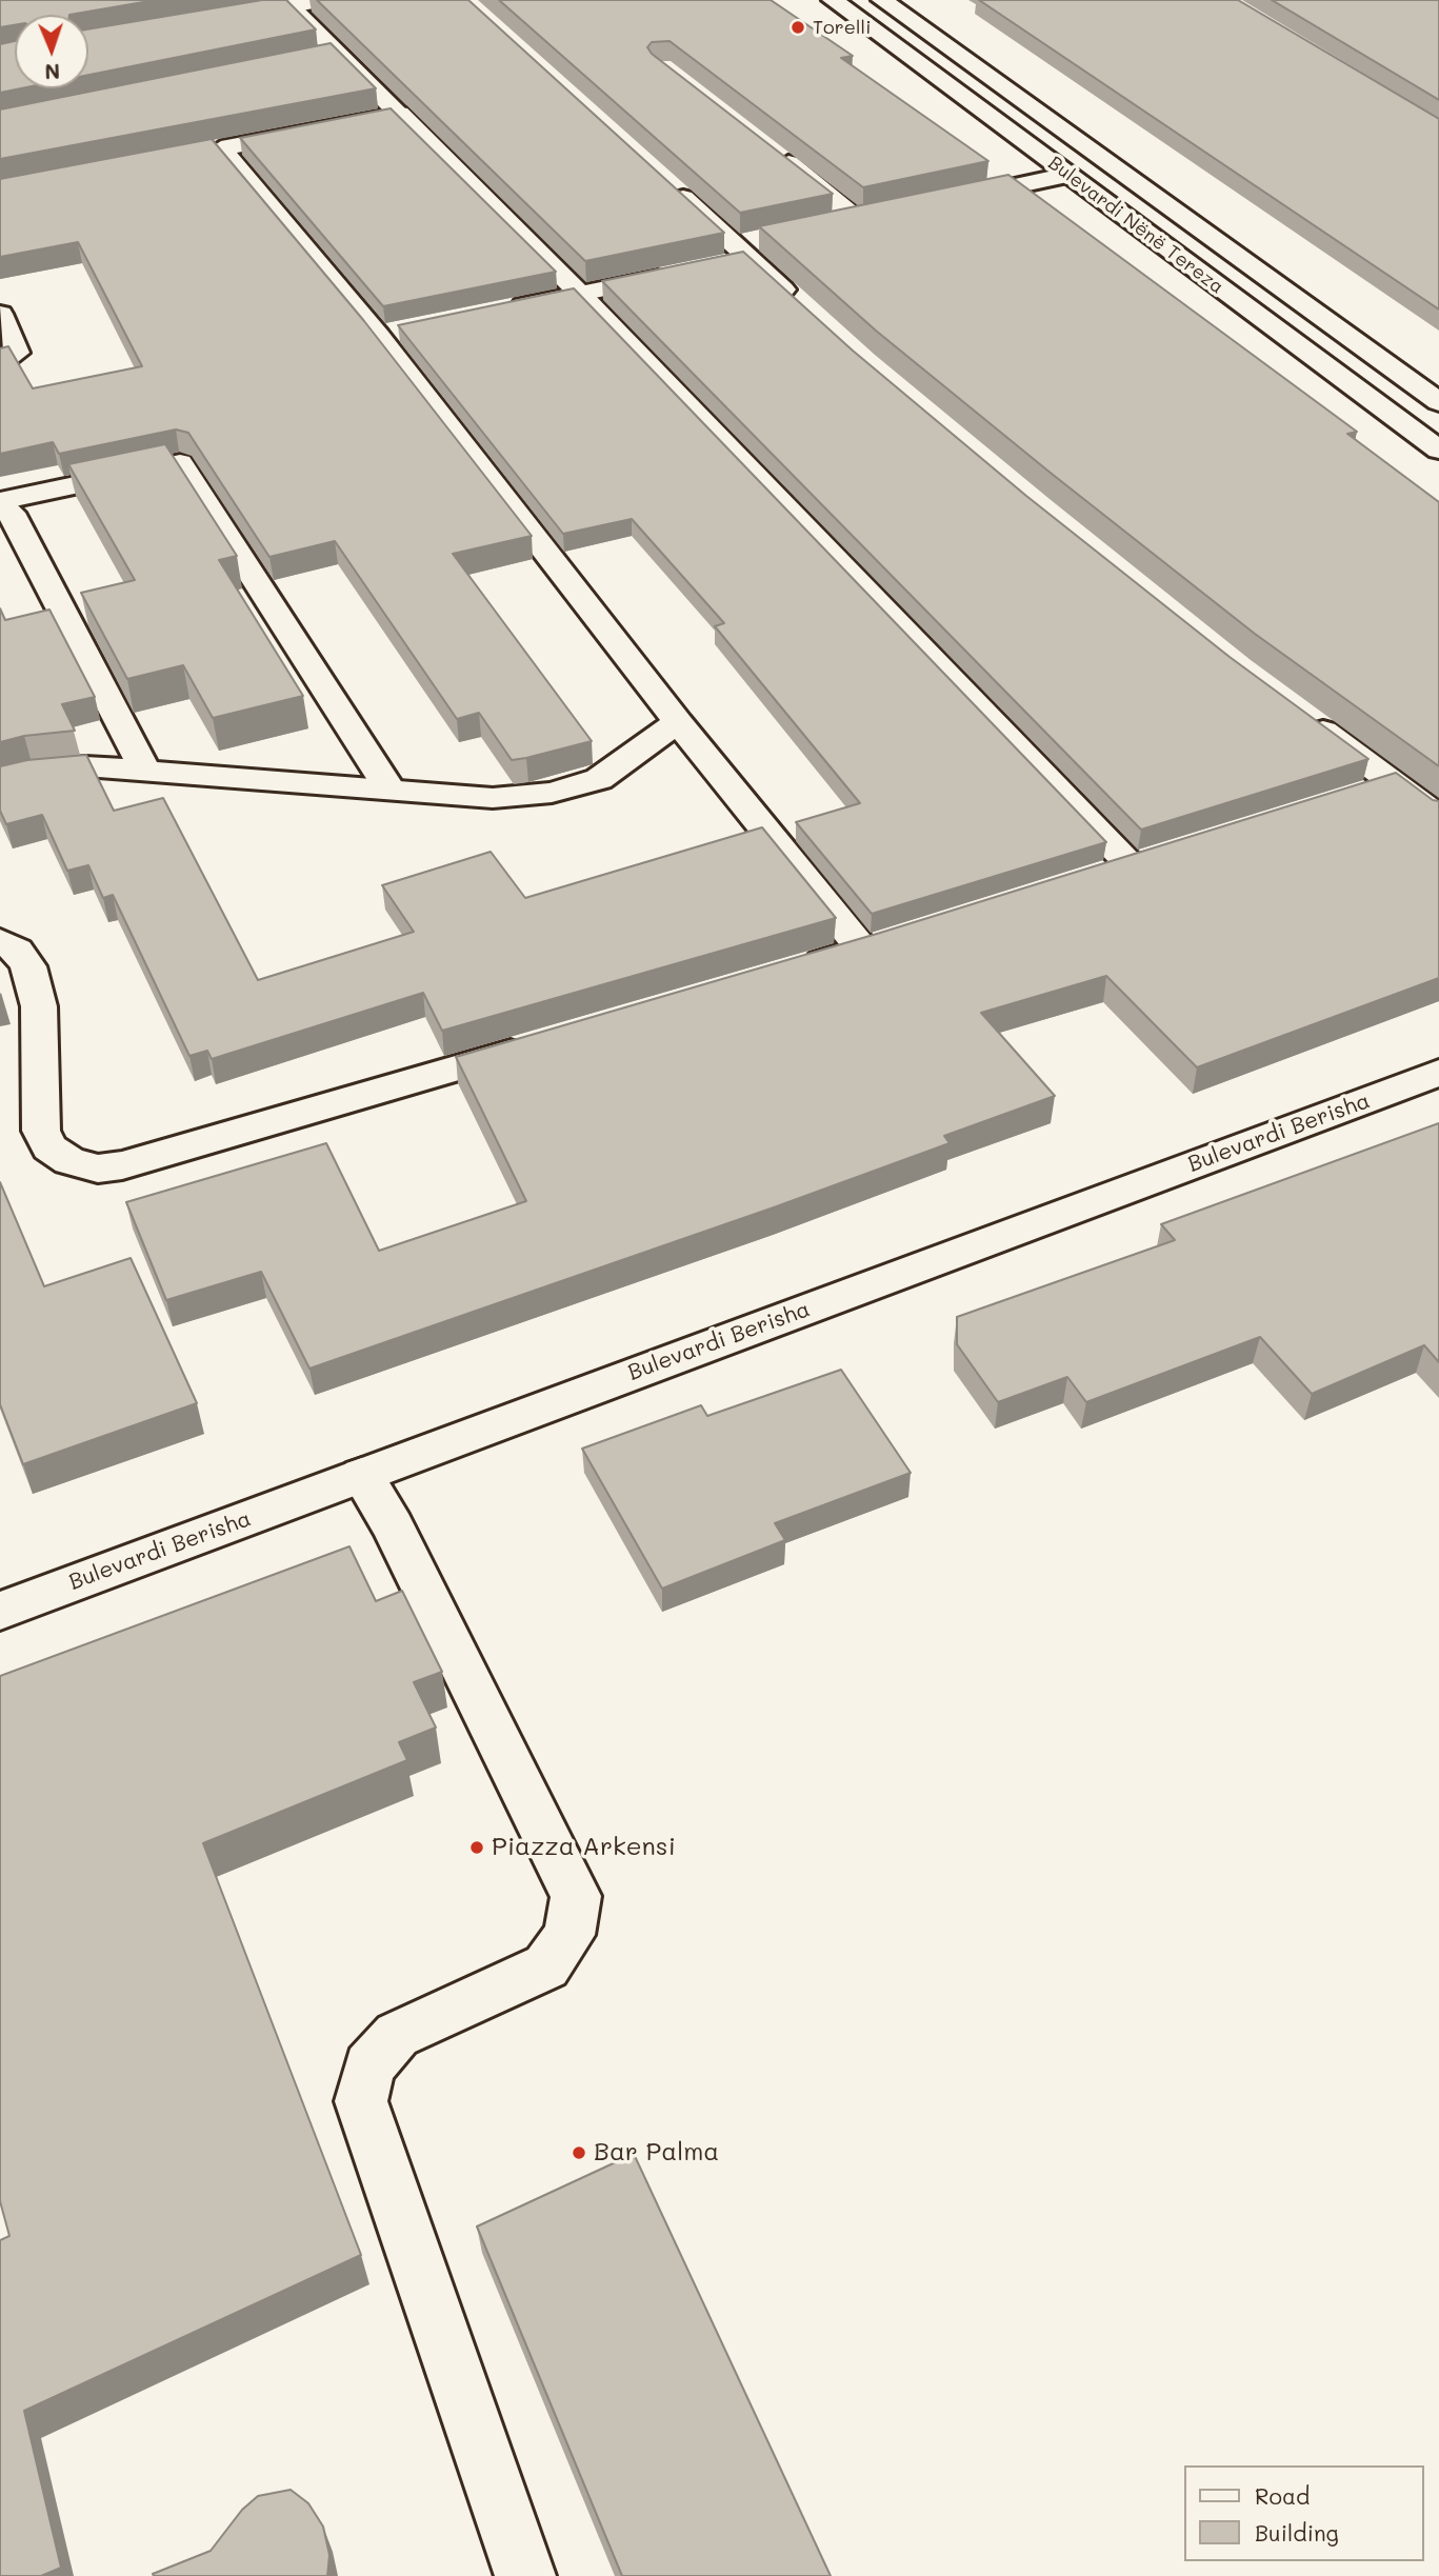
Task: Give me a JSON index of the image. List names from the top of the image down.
{
  "streets": {
    "street": ["Bulevardi Nënë Tereza", "Bulevardi Berisha"]
  },
  "places": ["Torelli", "Piazza Arkensi", "Bar Palma"],
  "legend": ["Road", "Building"],
  "north": "bottom"
}
